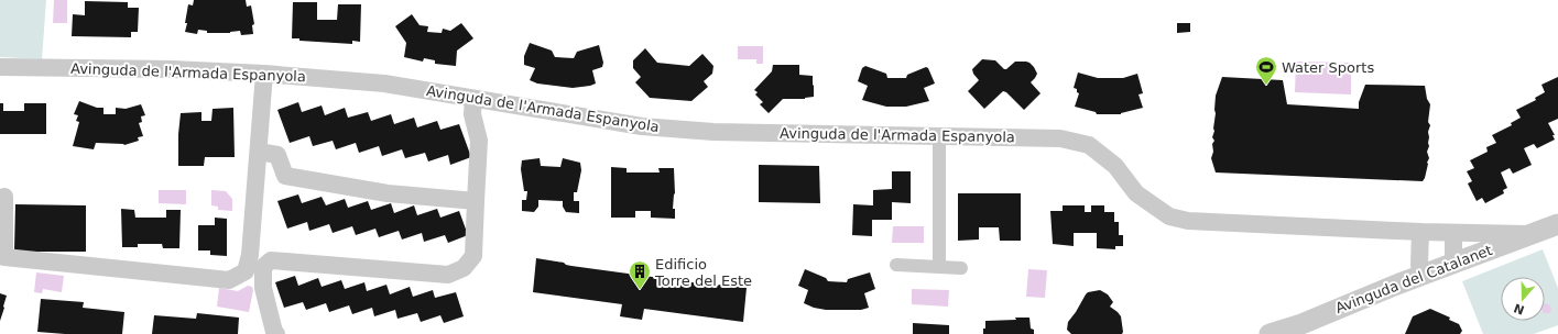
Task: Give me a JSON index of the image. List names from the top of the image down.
{
  "streets": {
    "street": ["Avinguda de l'Armada Espanyola", "Avinguda del Catalanet"]
  },
  "places": {
    "sports": ["Water Sports"],
    "building": ["Edificio Torre del Este"]
  },
  "north": "bottom"
}
